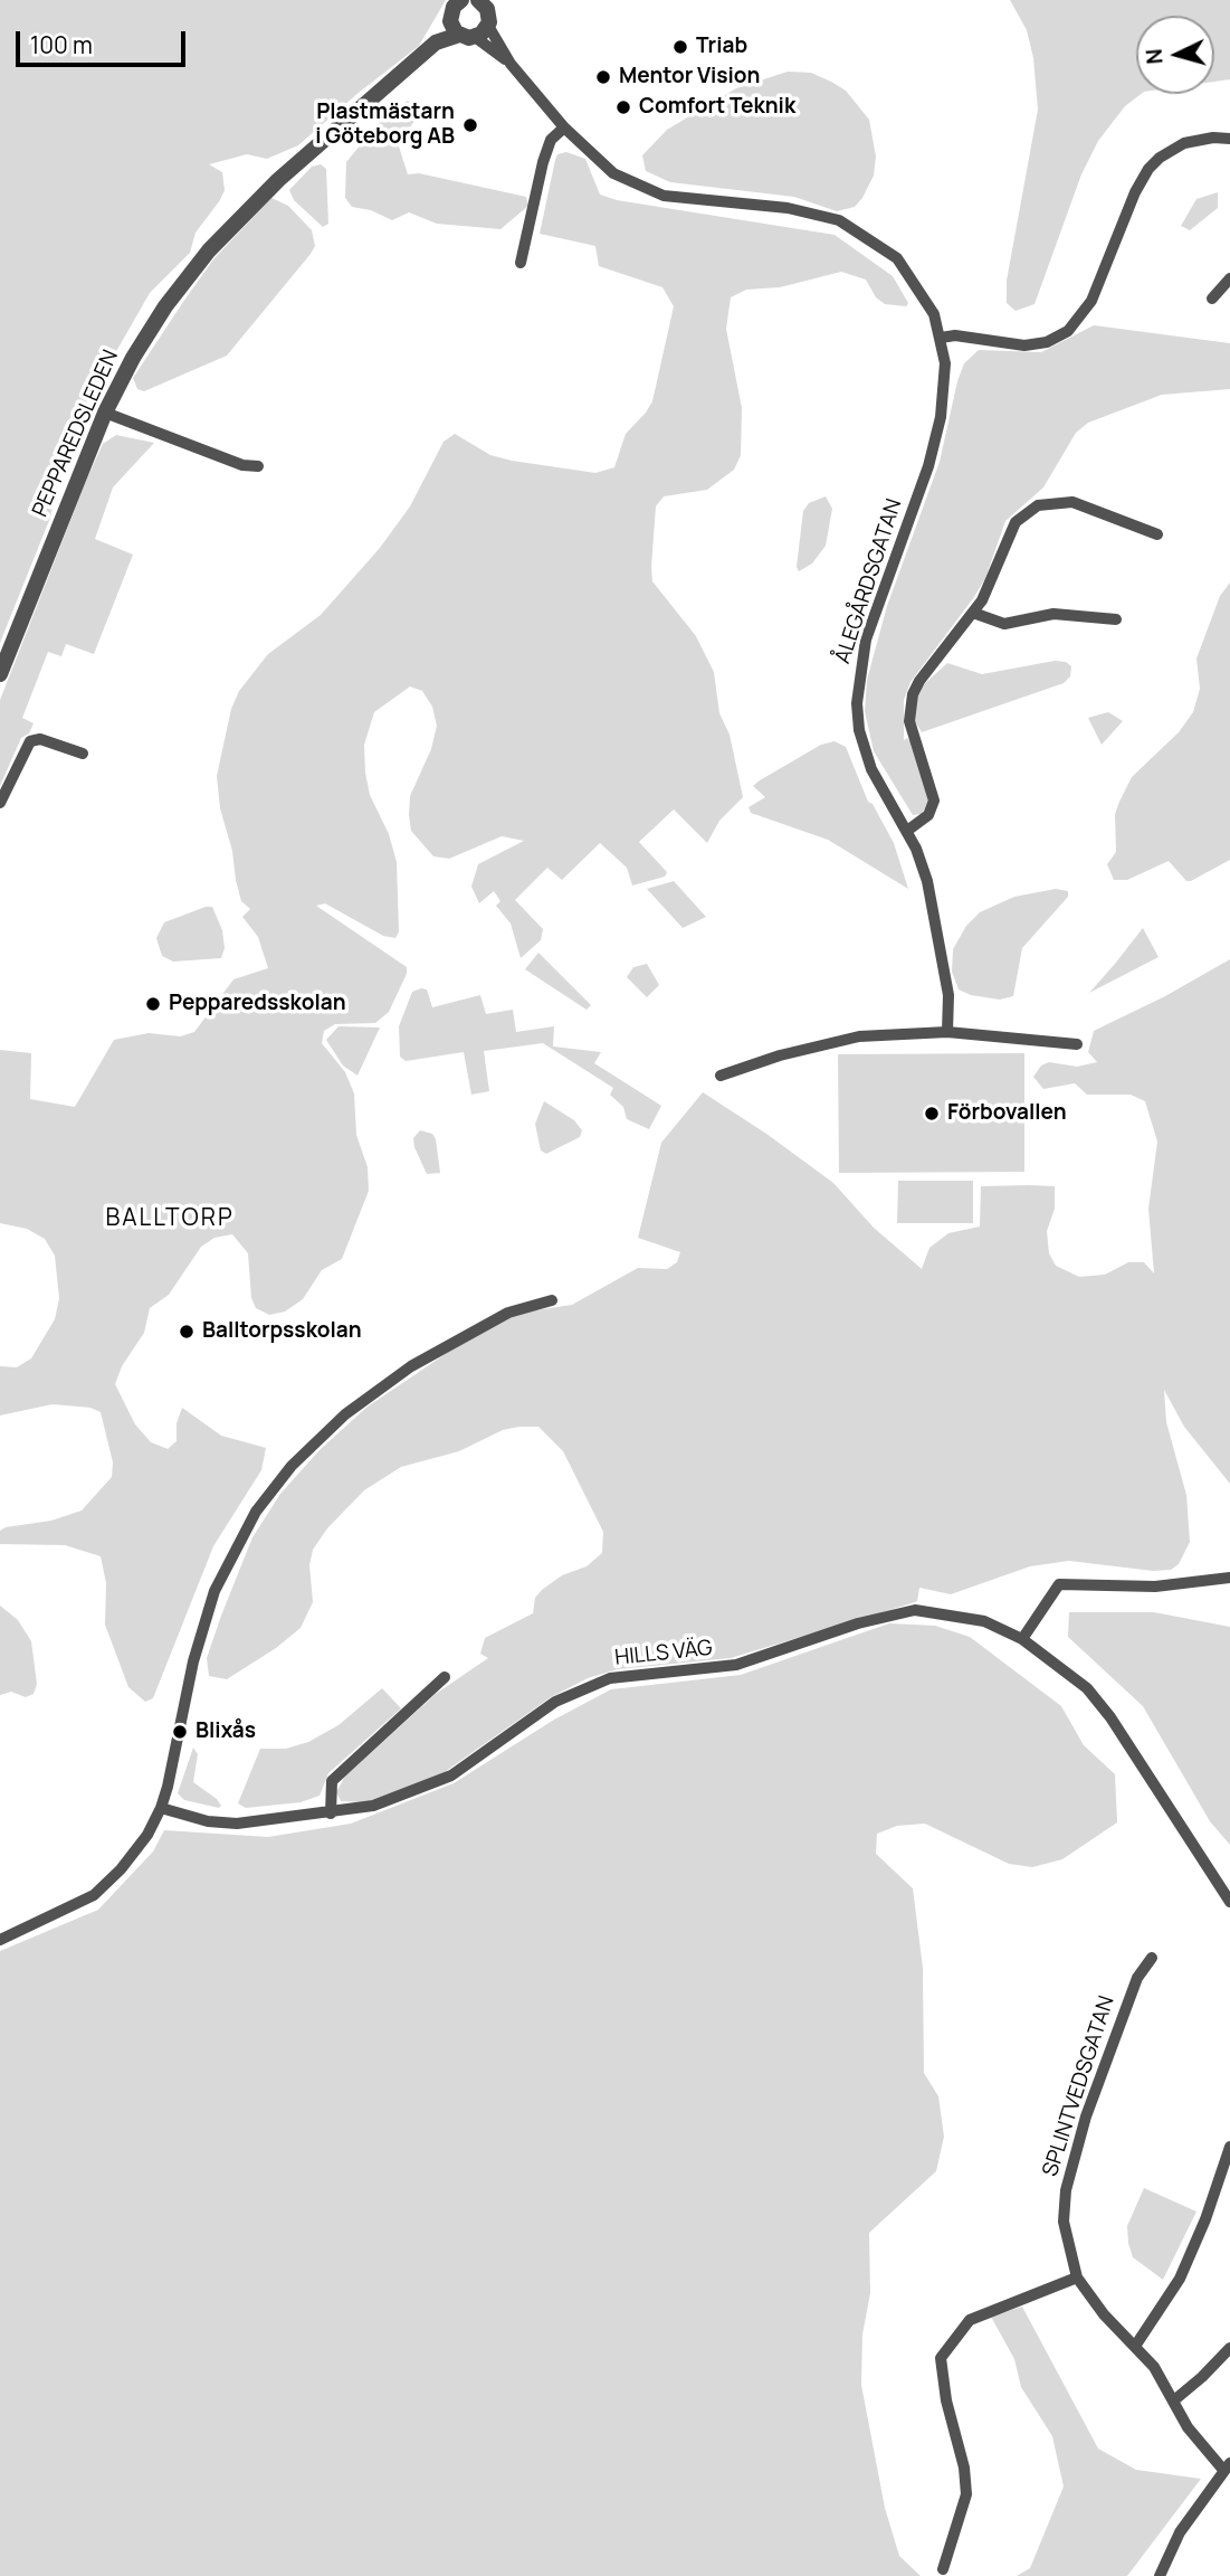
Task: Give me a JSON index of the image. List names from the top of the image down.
{
  "streets": {
    "street": [
      "PEPPAREDSLEDEN",
      "ÅLEGÅRDSGATAN",
      "HILLS VÄG",
      "SPLINTVEDSGATAN"
    ]
  },
  "crossings": [
    ["PEPPAREDSLEDEN", "ÅLEGÅRDSGATAN"]
  ],
  "districts": ["BALLTORP"],
  "places": [
    "Triab",
    "Mentor Vision",
    "Comfort Teknik",
    "Plastmästarn i Göteborg AB",
    "Pepparedsskolan",
    "Förbovallen",
    "Balltorpsskolan",
    "Blixås"
  ],
  "scale_bar": "100 m",
  "north": "left"
}
